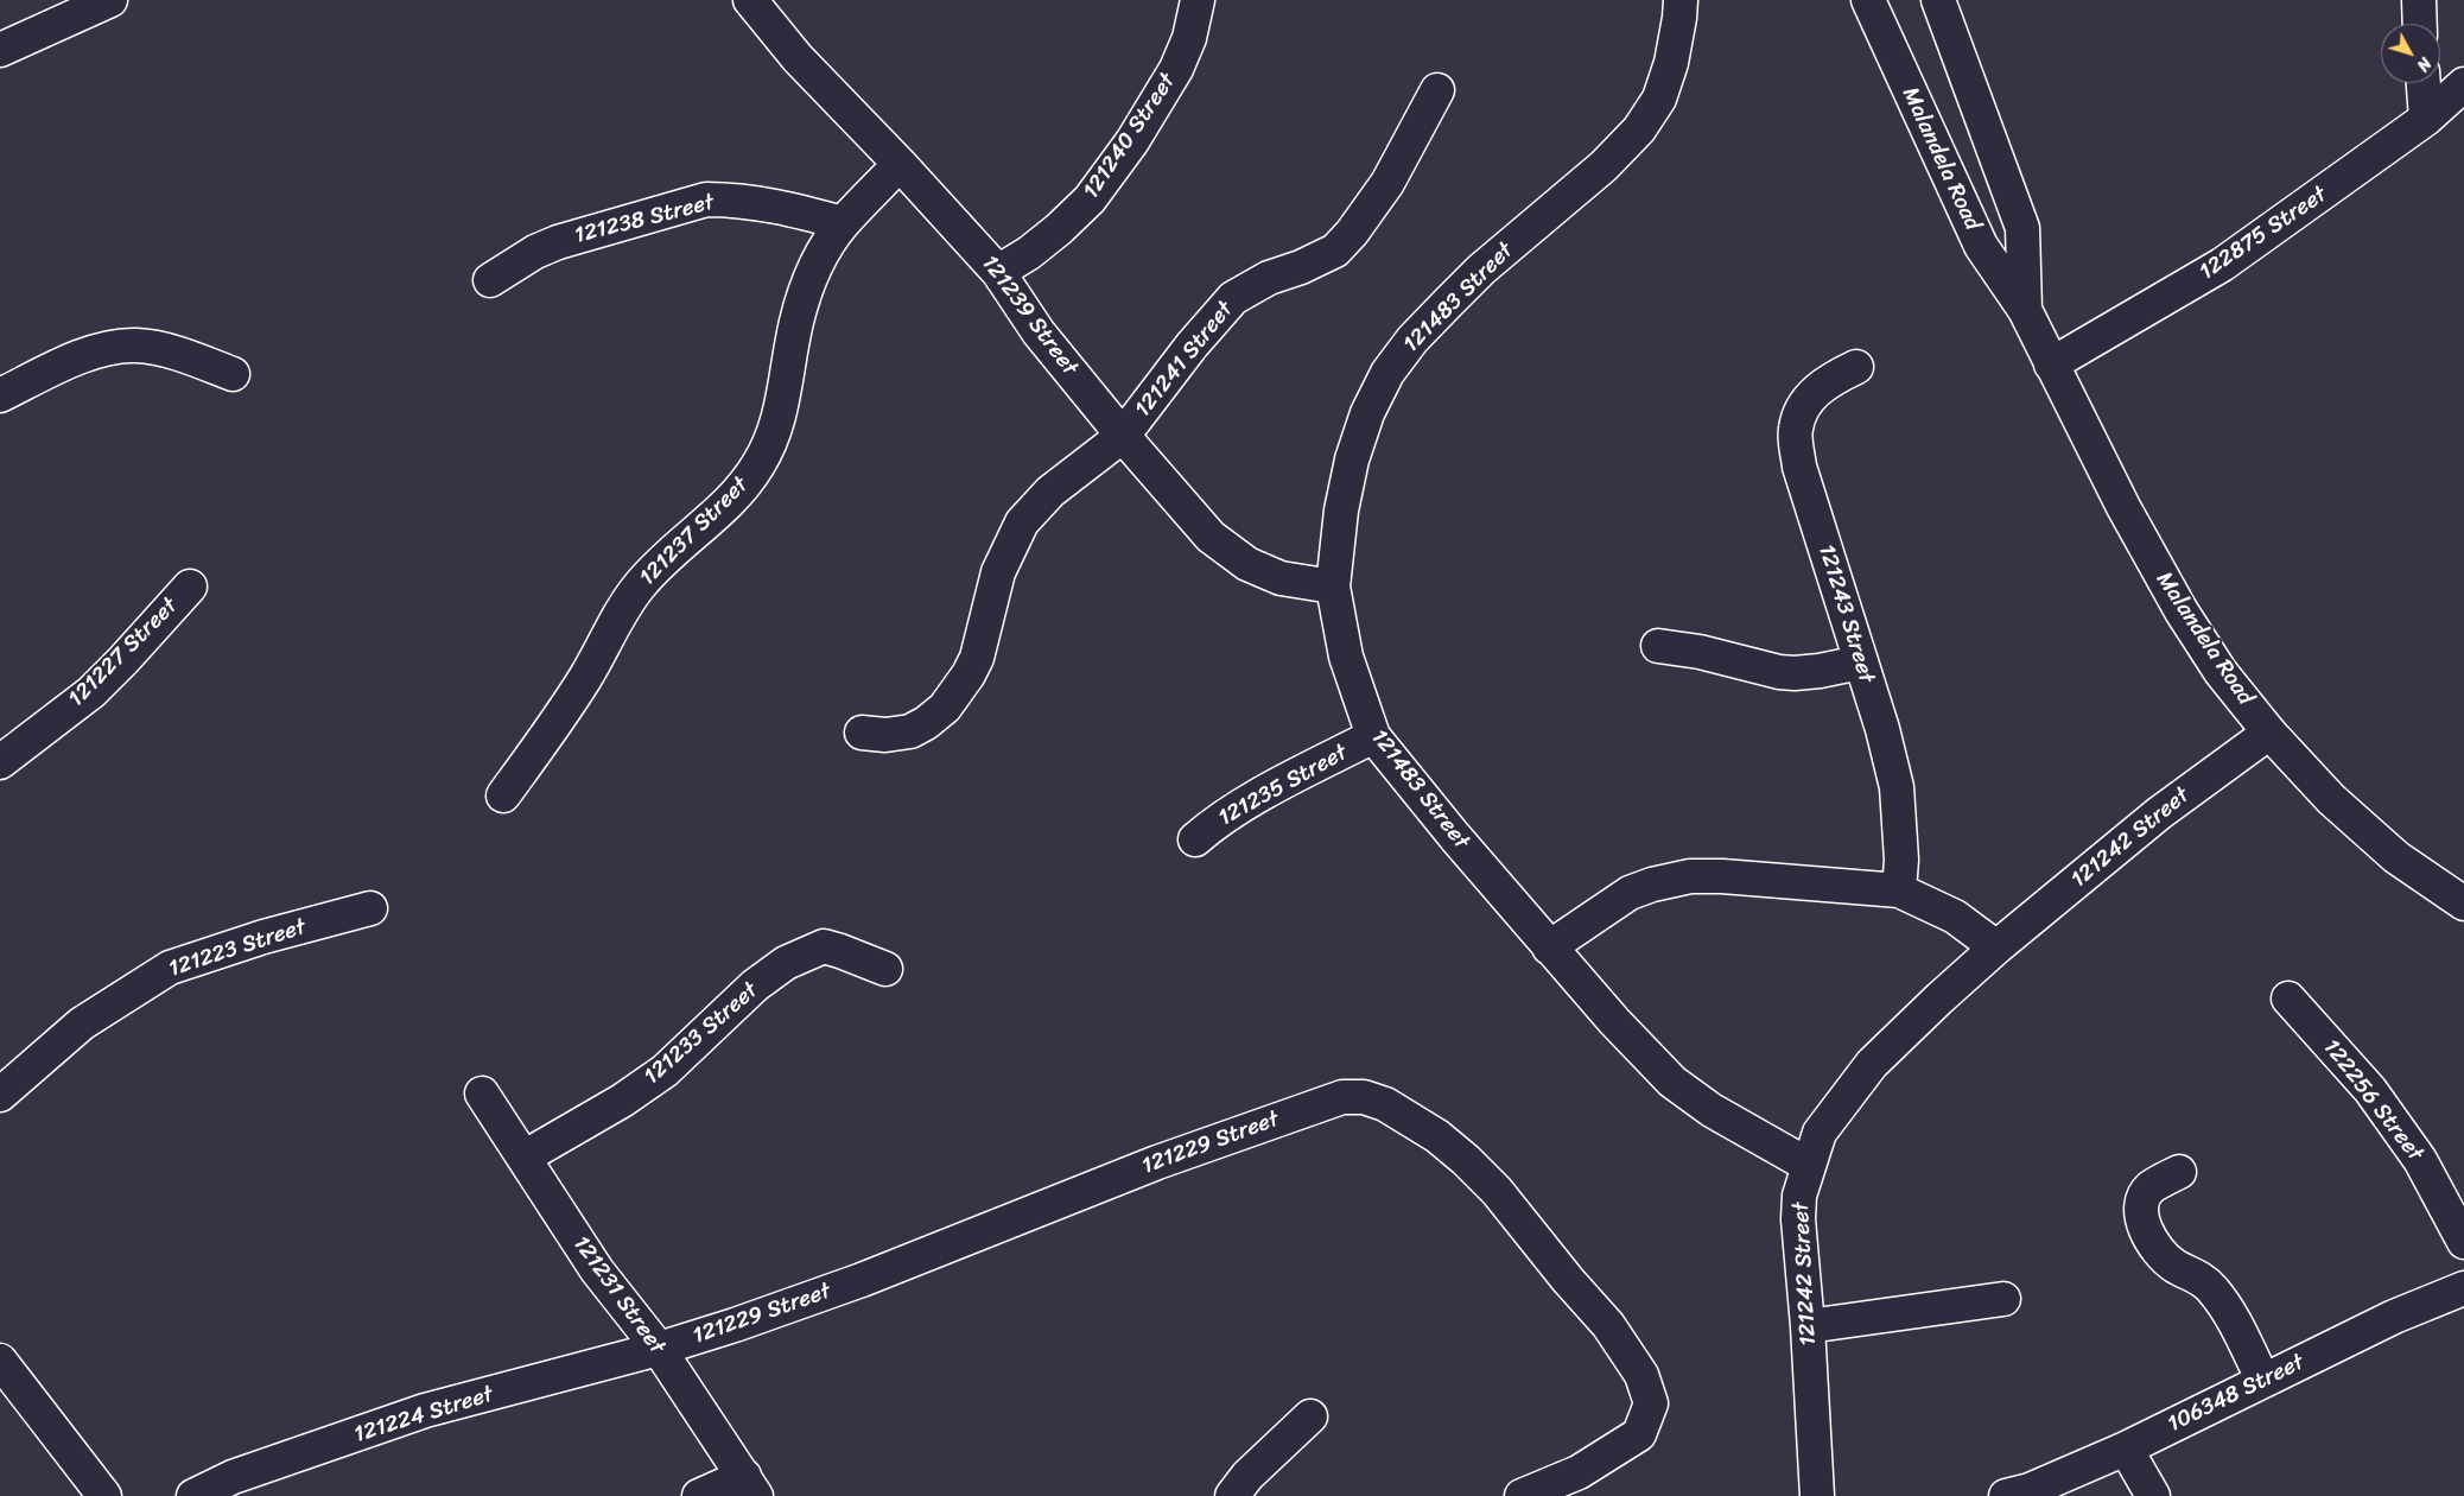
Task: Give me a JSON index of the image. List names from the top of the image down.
{
  "streets": {
    "street": [
      "121240 Street",
      "Malandela Road",
      "121238 Street",
      "122875 Street",
      "121483 Street",
      "121239 Street",
      "121241 Street",
      "121237 Street",
      "121243 Street",
      "121227 Street",
      "121235 Street",
      "121242 Street",
      "121223 Street",
      "121233 Street",
      "122256 Street",
      "121229 Street",
      "121231 Street",
      "106348 Street",
      "121224 Street"
    ]
  },
  "crossings": [
    ["121240 Street", "121239 Street"],
    ["Malandela Road", "122875 Street"],
    ["Malandela Road", "121242 Street"],
    ["121238 Street", "121237 Street"],
    ["121483 Street", "121239 Street"],
    ["121483 Street", "121235 Street"],
    ["121483 Street", "121242 Street"],
    ["121239 Street", "121241 Street"],
    ["121239 Street", "121237 Street"],
    ["121233 Street", "121231 Street"],
    ["121229 Street", "121231 Street"],
    ["121229 Street", "121224 Street"],
    ["121231 Street", "121224 Street"]
  ],
  "north": "bottom right"
}
